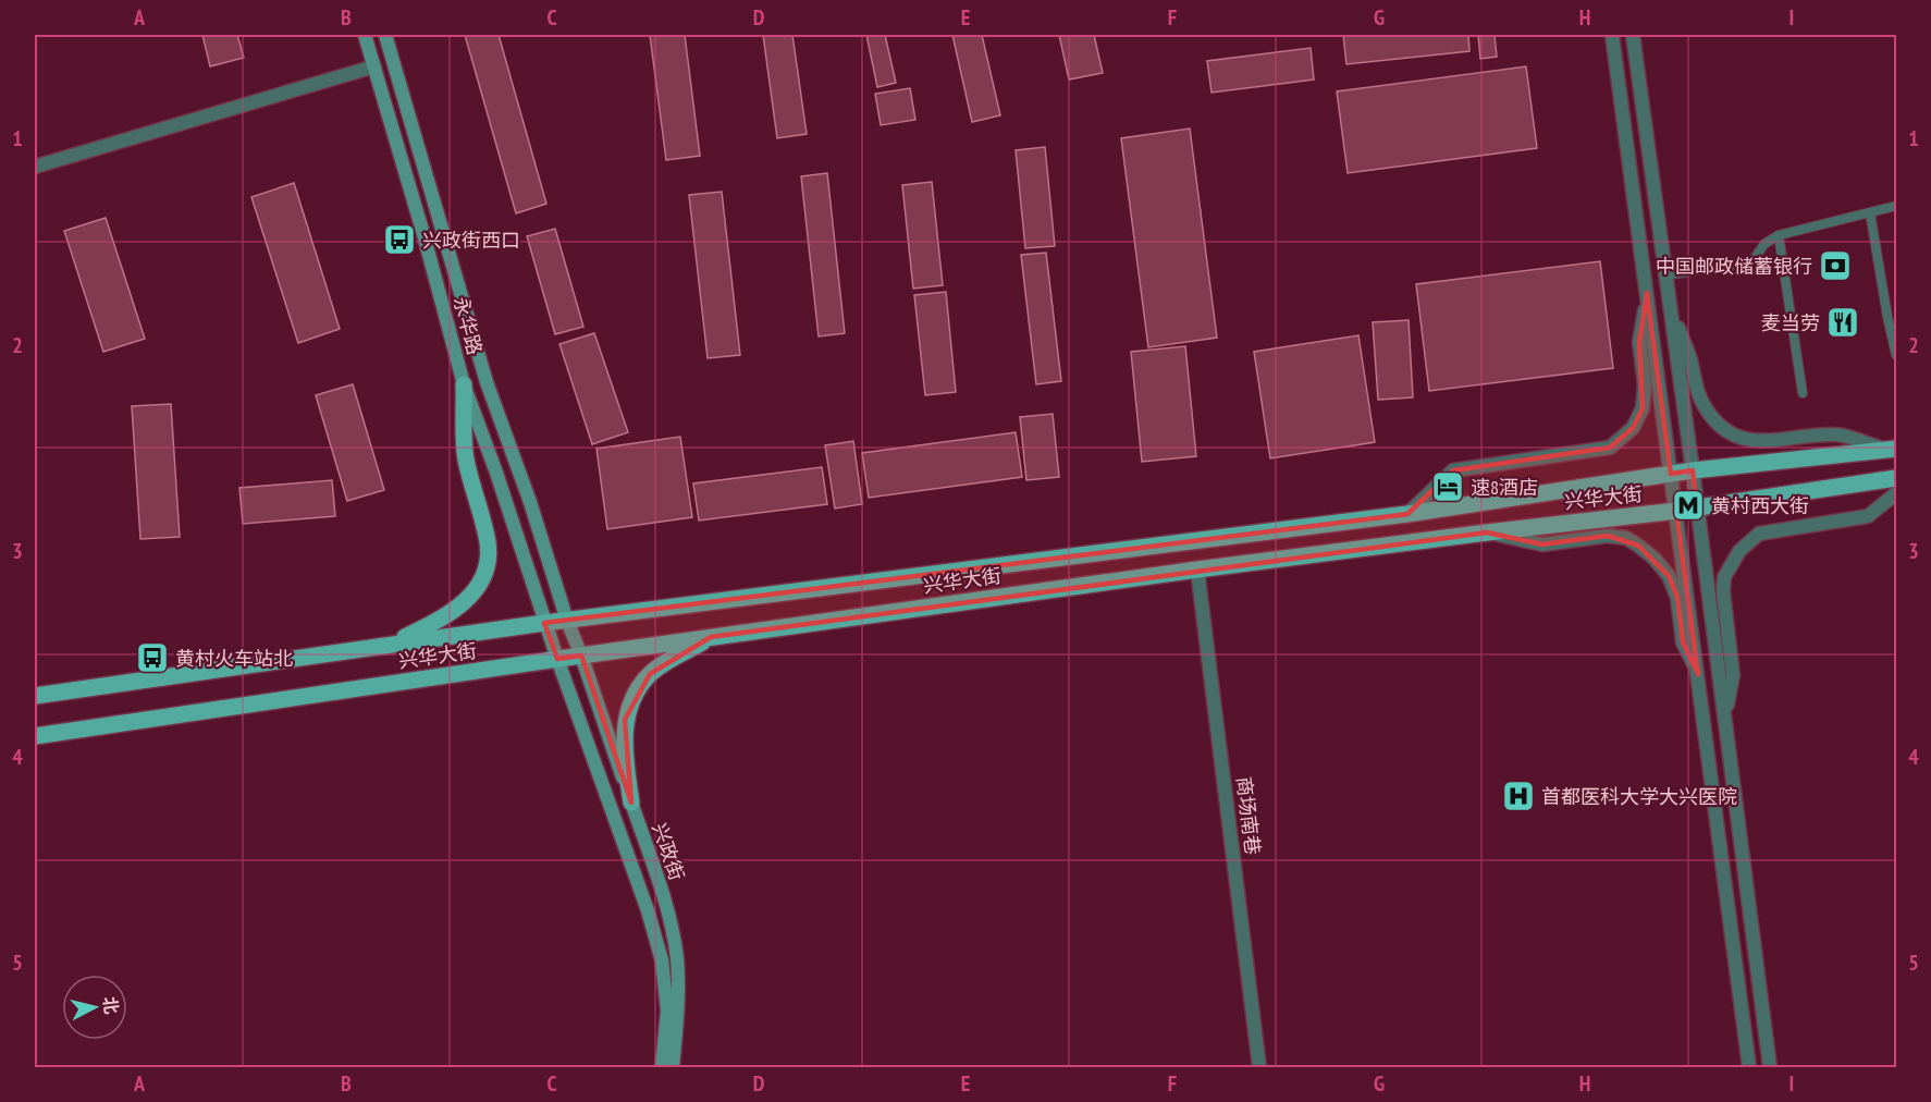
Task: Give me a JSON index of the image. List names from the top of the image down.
{
  "streets": {
    "main road": ["永华路", "兴华大街", "兴政街"],
    "street": ["商场南巷"]
  },
  "crossings": [
    ["永华路", "兴华大街"],
    ["永华路", "兴政街"],
    ["兴华大街", "商场南巷"],
    ["兴华大街", "兴政街"]
  ],
  "places": {
    "bus stop": ["兴政街西口", "黄村火车站北"],
    "bank": ["中国邮政储蓄银行"],
    "restaurant": ["麦当劳"],
    "hotel": ["速8酒店"],
    "metro station": ["黄村西大街"],
    "hospital": ["首都医科大学大兴医院"]
  },
  "north": "right",
  "grid": {
    "columns": [
      "A",
      "B",
      "C",
      "D",
      "E",
      "F",
      "G",
      "H",
      "I"
    ],
    "rows": [
      "1",
      "2",
      "3",
      "4",
      "5"
    ]
  }
}
